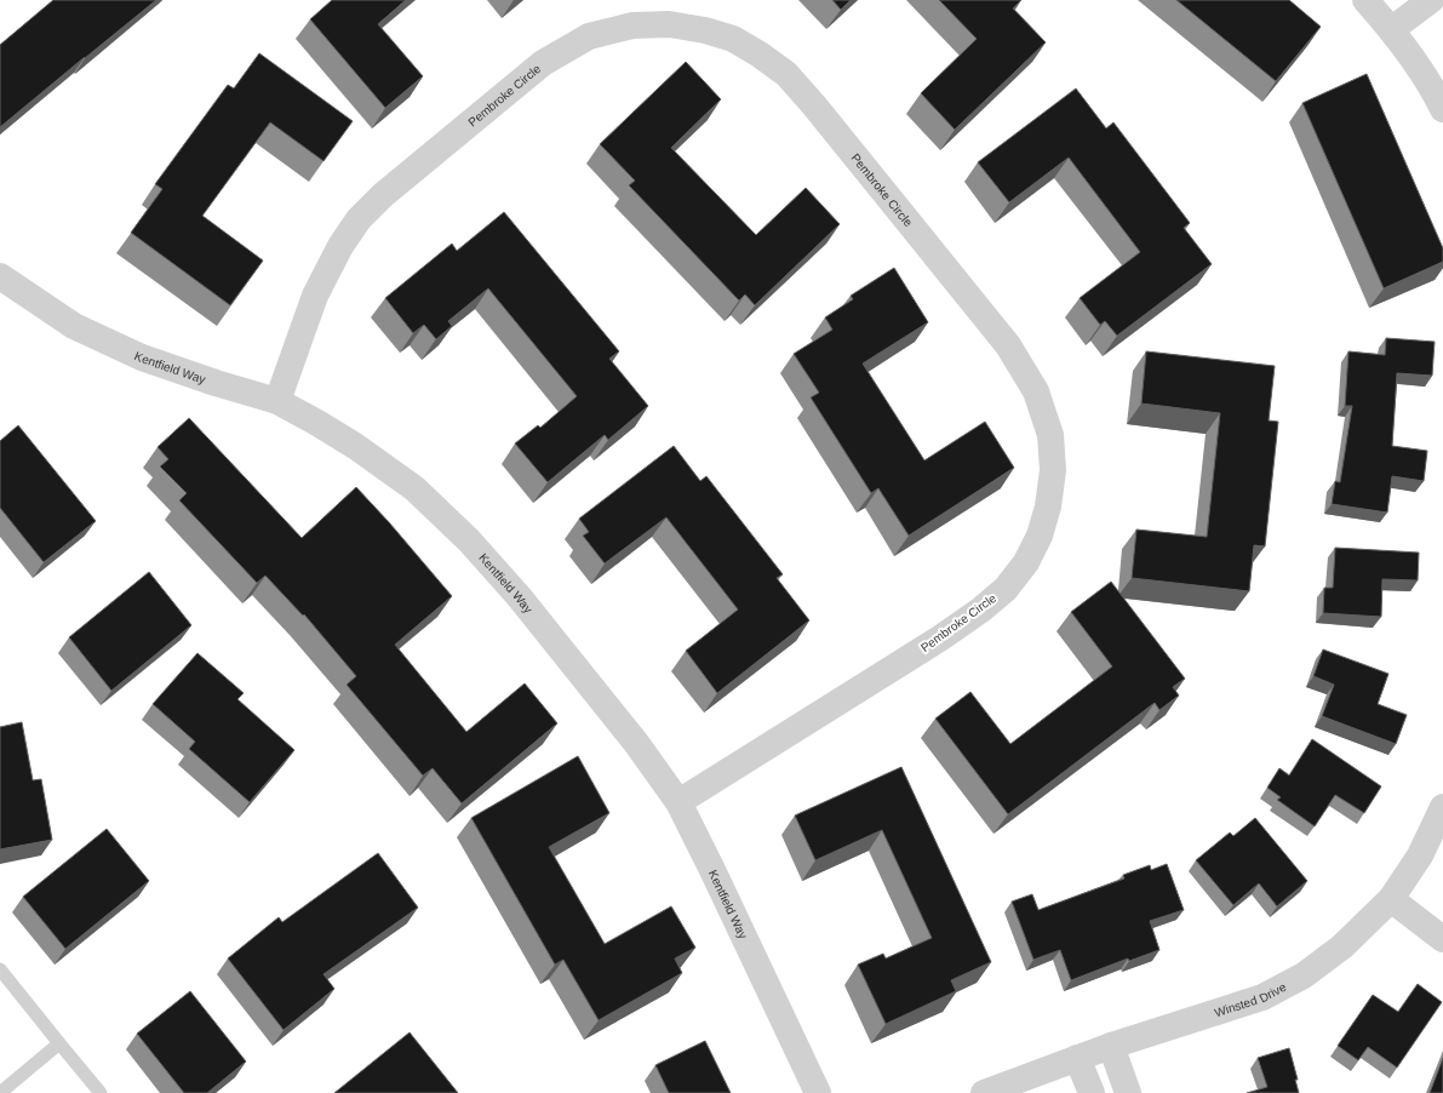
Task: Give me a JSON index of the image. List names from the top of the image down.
{
  "streets": {
    "street": ["Pembroke Circle", "Kentfield Way", "Winsted Drive"]
  },
  "crossings": [
    ["Pembroke Circle", "Kentfield Way"]
  ]
}
